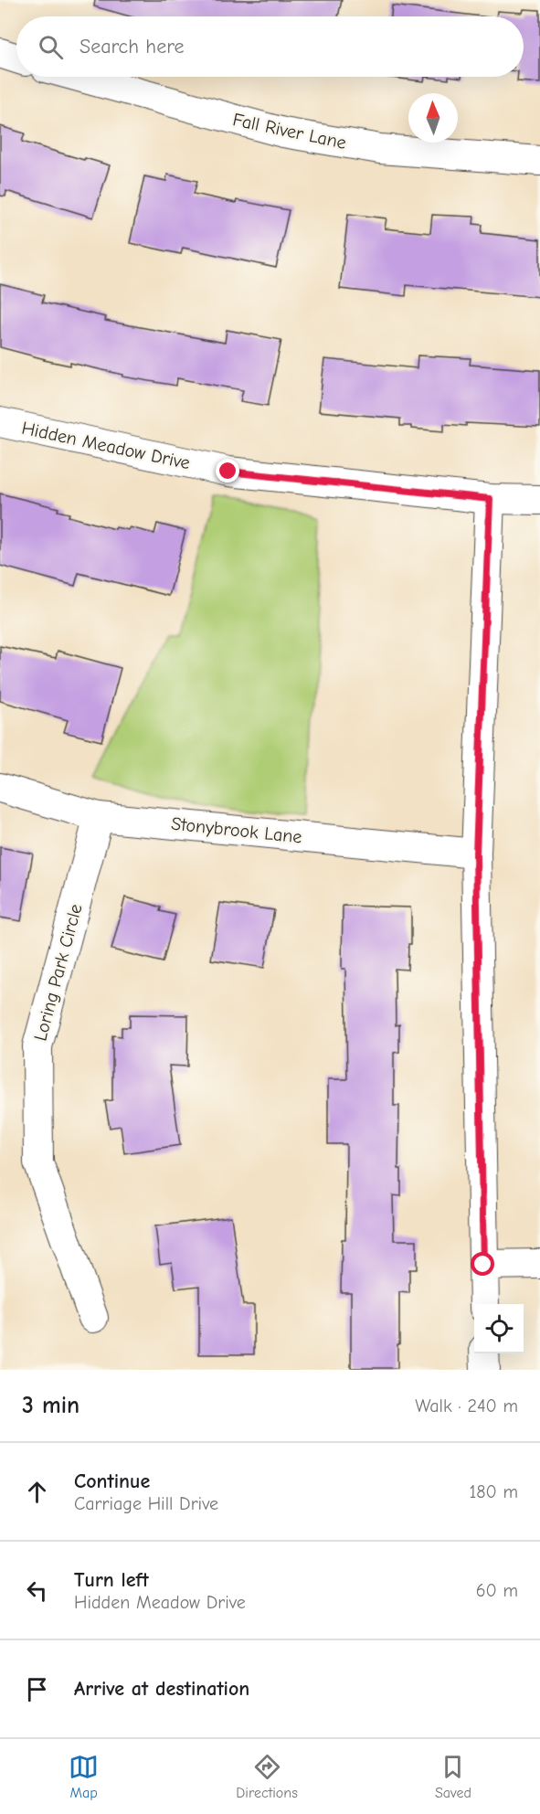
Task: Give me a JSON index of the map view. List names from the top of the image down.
{
  "streets": {
    "street": [
      "Fall River Lane",
      "Hidden Meadow Drive",
      "Stonybrook Lane",
      "Loring Park Circle"
    ]
  },
  "crossings": [
    ["Stonybrook Lane", "Loring Park Circle"]
  ],
  "north": "top",
  "page": {
    "search": "Search here",
    "heading": ["3 min", "Walk · 240 m"],
    "list": [
      ["Continue", "Carriage Hill Drive", "180 m"],
      ["Turn left", "Hidden Meadow Drive", "60 m"],
      "Arrive at destination"
    ],
    "nav": ["Map", "Directions", "Saved"]
  }
}
